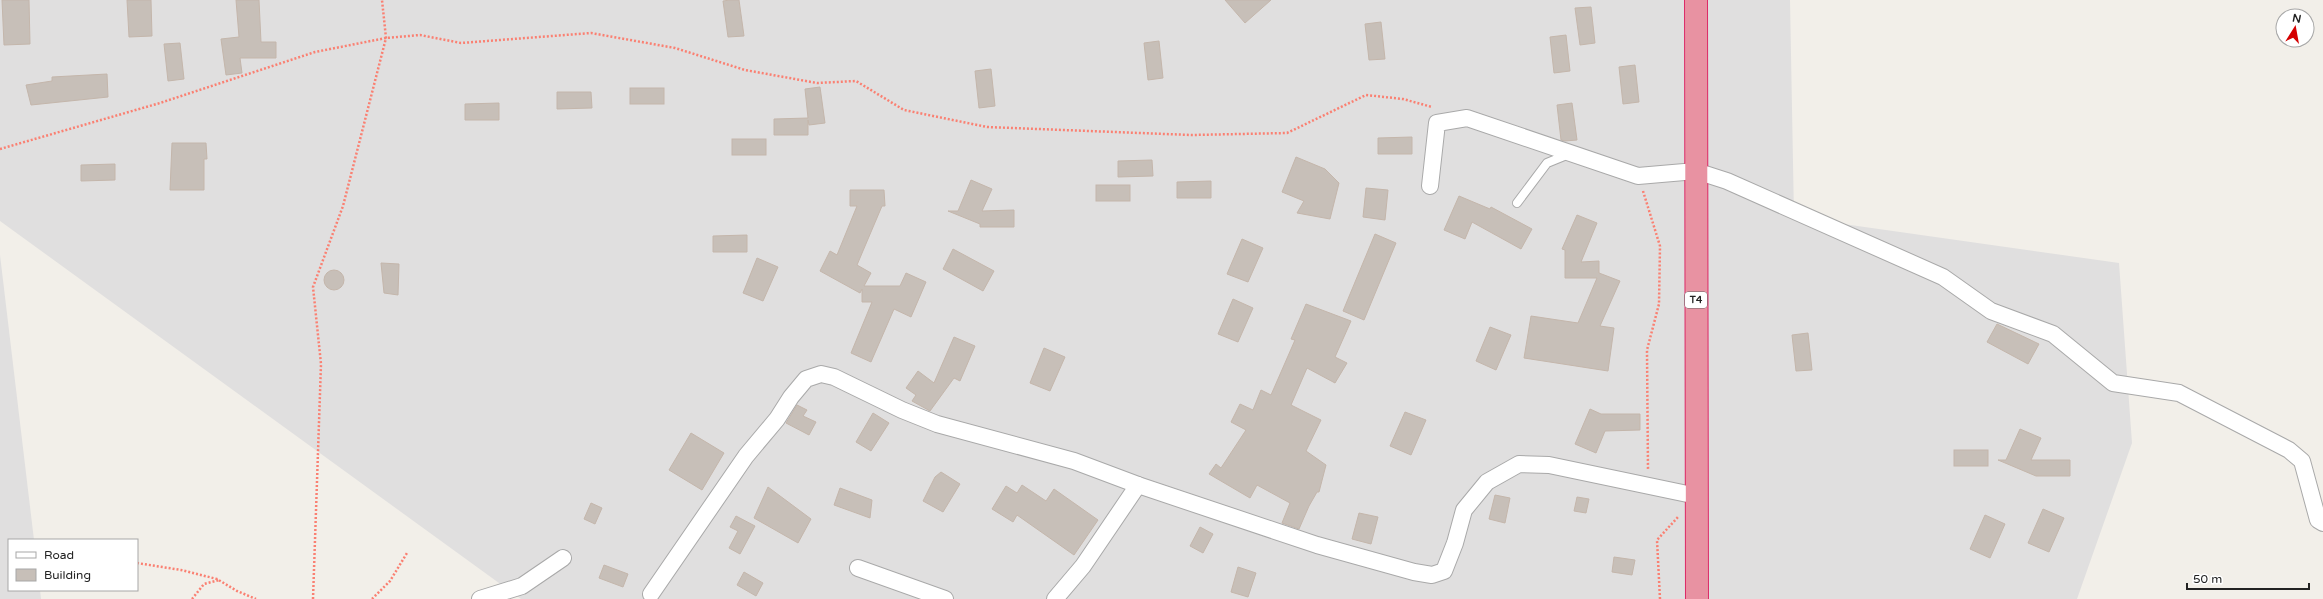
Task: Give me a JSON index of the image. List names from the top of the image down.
{
  "streets": {
    "highway": ["T4"]
  },
  "legend": ["Road", "Building"],
  "scale_bar": "50 m",
  "north": "top"
}
